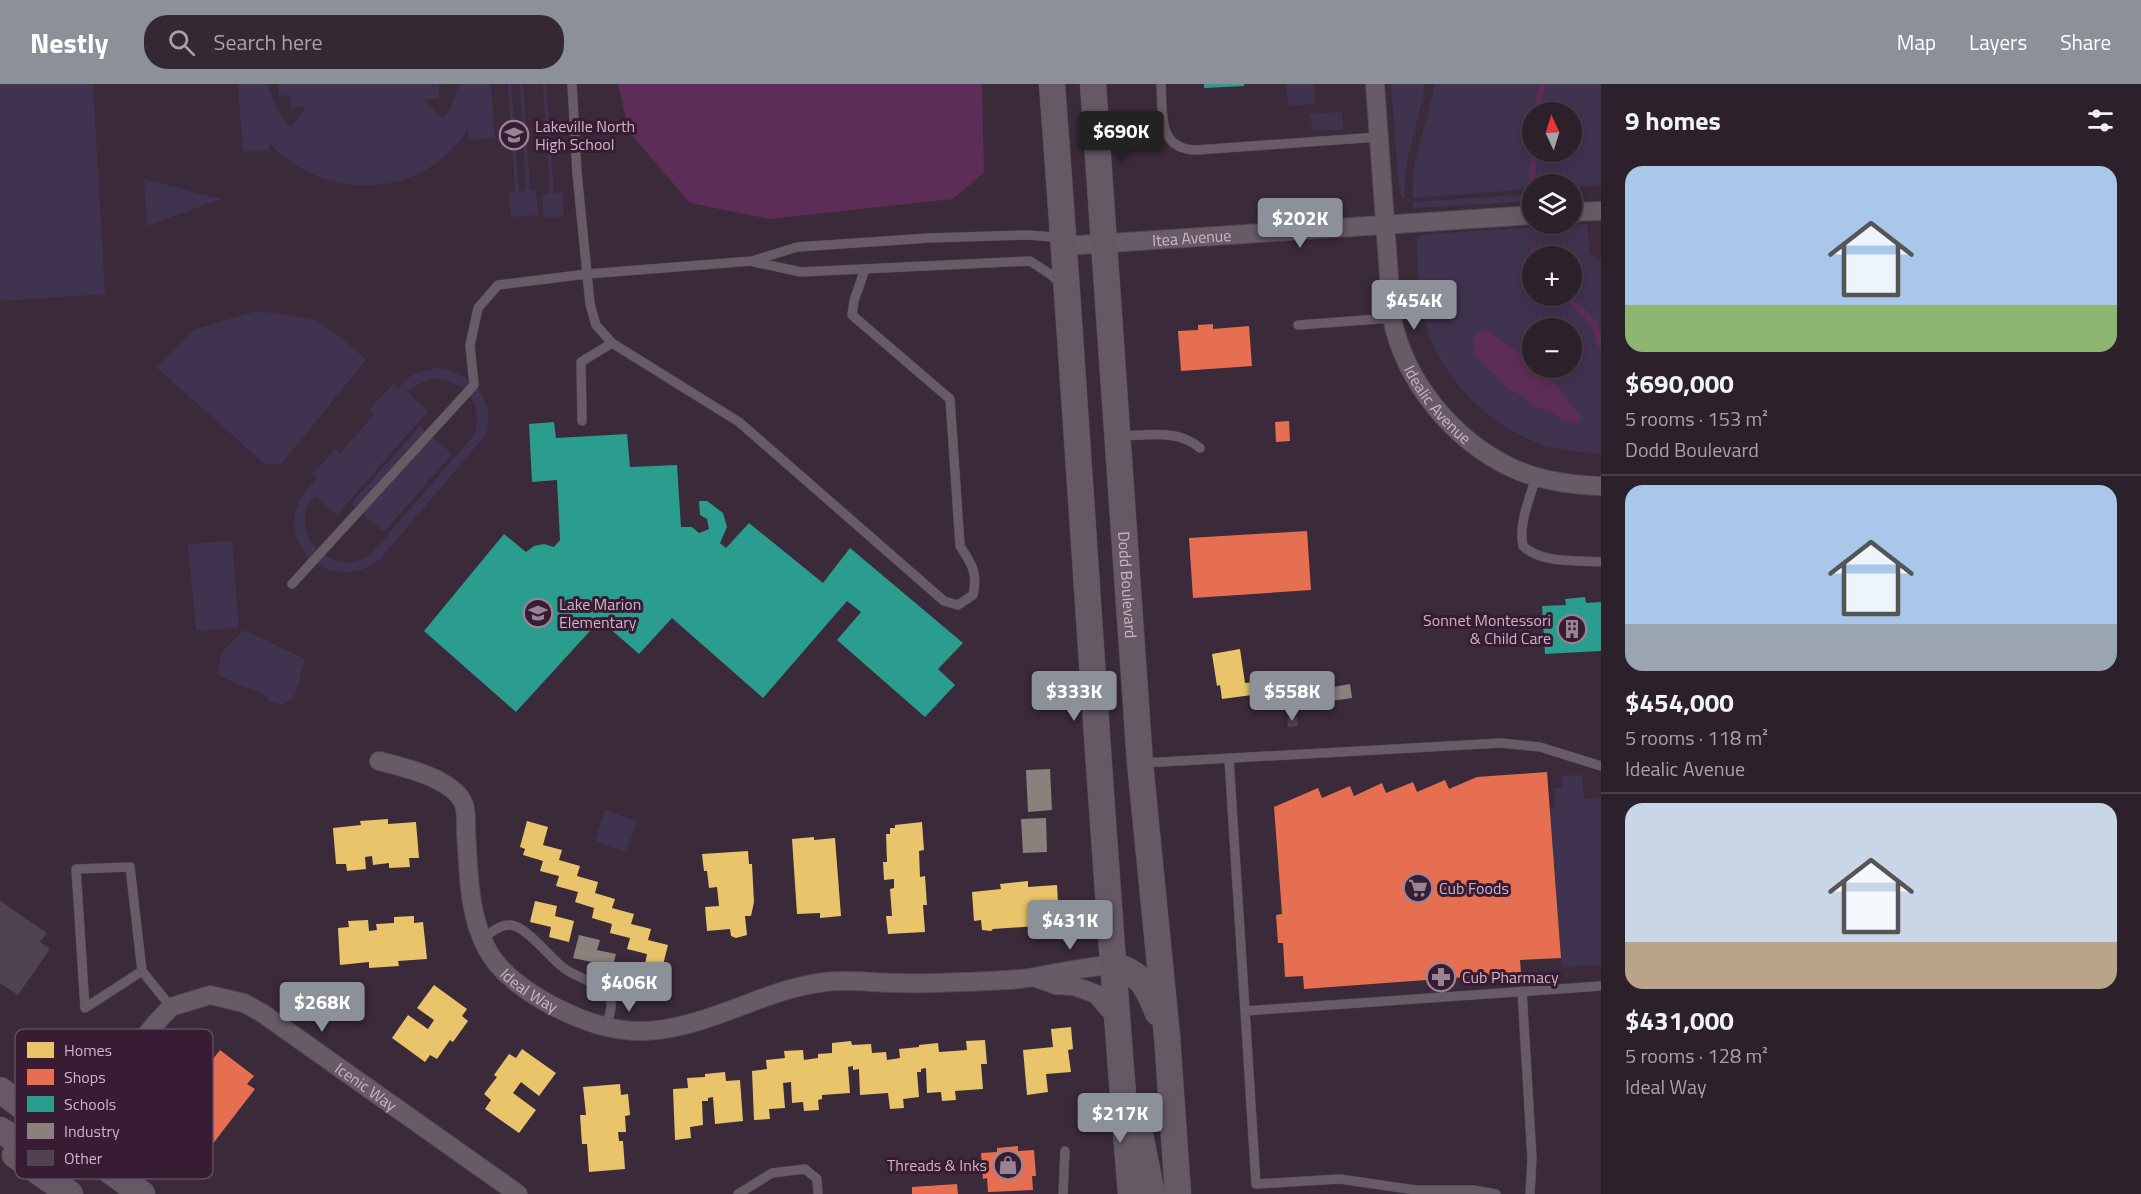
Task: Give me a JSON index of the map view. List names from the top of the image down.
{
  "streets": {
    "main road": ["Dodd Boulevard"],
    "street": [
      "Itea Avenue",
      "Idealic Avenue",
      "Ideal Way",
      "Icenic Way"
    ]
  },
  "crossings": [
    ["Itea Avenue", "Idealic Avenue"],
    ["Itea Avenue", "Dodd Boulevard"]
  ],
  "places": {
    "school or university": ["Lakeville North High School", "Lake Marion Elementary"],
    "building": ["Sonnet Montessori & Child Care"],
    "supermarket": ["Cub Foods"],
    "pharmacy": ["Cub Pharmacy"],
    "shop": ["Threads & Inks"]
  },
  "legend": [
    "Homes",
    "Shops",
    "Schools",
    "Industry",
    "Other"
  ],
  "north": "top",
  "page": {
    "header": "Nestly",
    "search": "Search here",
    "nav": ["Map", "Layers", "Share"],
    "heading": "9 homes",
    "map_buttons": ["+", "−"],
    "price": [
      "$690K",
      "$202K",
      "$454K",
      "$333K",
      "$558K",
      "$431K",
      "$406K",
      "$268K",
      "$217K"
    ],
    "list": [
      {
        "name": "$690,000",
        "note": "5 rooms · 153 m² · Dodd Boulevard"
      },
      {
        "name": "$454,000",
        "note": "5 rooms · 118 m² · Idealic Avenue"
      },
      {
        "name": "$431,000",
        "note": "5 rooms · 128 m² · Ideal Way"
      }
    ]
  }
}
